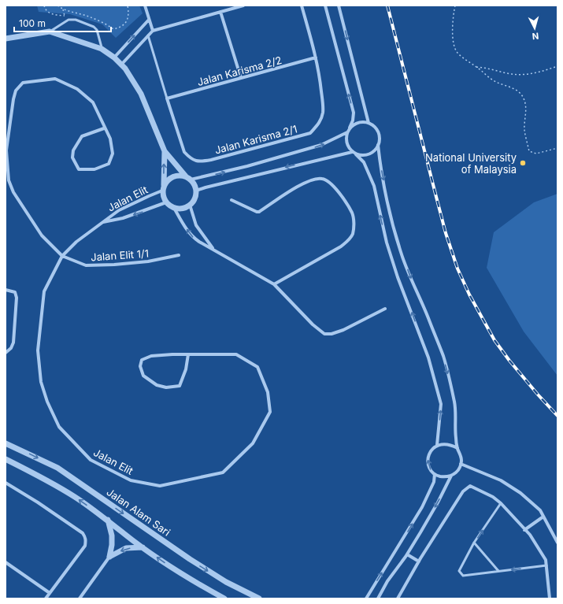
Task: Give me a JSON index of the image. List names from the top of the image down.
{
  "streets": {
    "street": [
      "Jalan Karisma 2/2",
      "Jalan Karisma 2/1",
      "Jalan Elit",
      "Jalan Elit 1/1",
      "Jalan Alam Sari"
    ]
  },
  "crossings": [
    ["Jalan Karisma 2/2", "Jalan Karisma 2/1"],
    ["Jalan Elit", "Jalan Elit 1/1"]
  ],
  "places": ["National University of Malaysia"],
  "scale_bar": "100 m",
  "north": "bottom"
}
